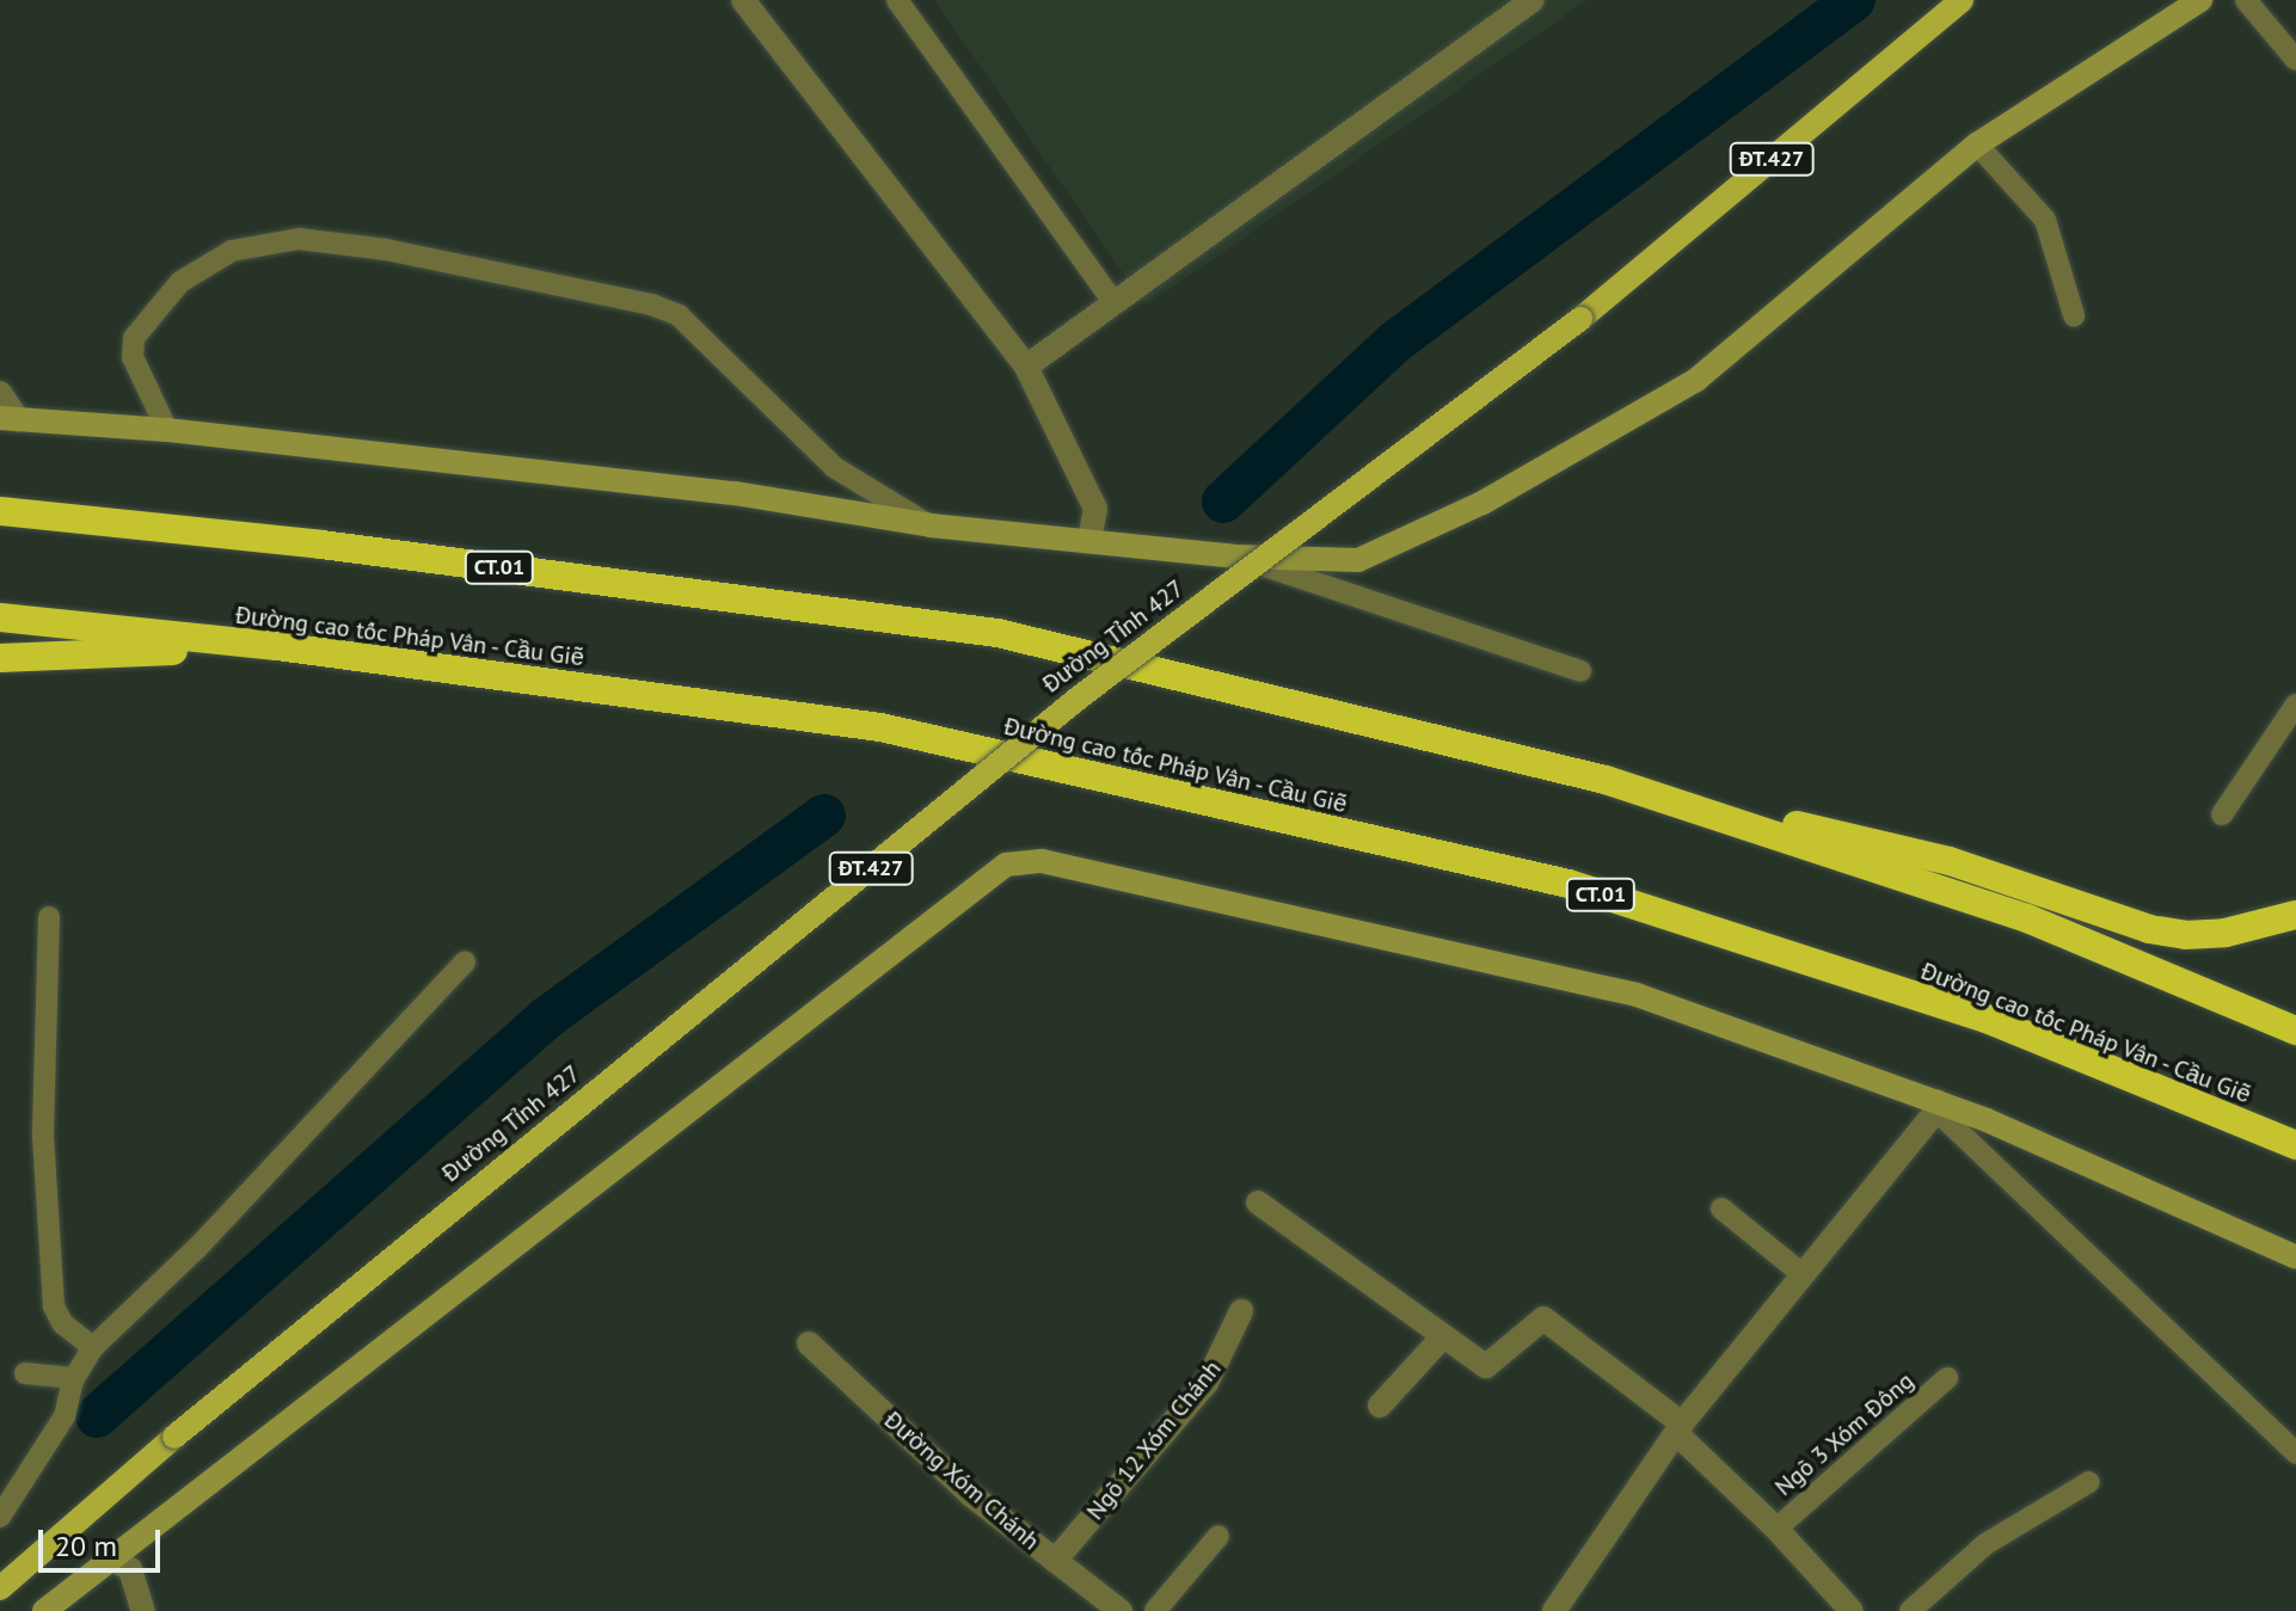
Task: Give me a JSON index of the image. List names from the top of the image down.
{
  "streets": {
    "highway": ["CT.01", "Đường cao tốc Pháp Vân - Cầu Giẽ"],
    "main road": ["ĐT.427", "Đường Tỉnh 427"],
    "street": ["Ngõ 12 Xóm Chánh", "Đường Xóm Chánh"],
    "lane": ["Ngõ 3 Xóm Đông"]
  },
  "crossings": [
    ["Ngõ 12 Xóm Chánh", "Đường Xóm Chánh"]
  ],
  "scale_bar": "20 m"
}
